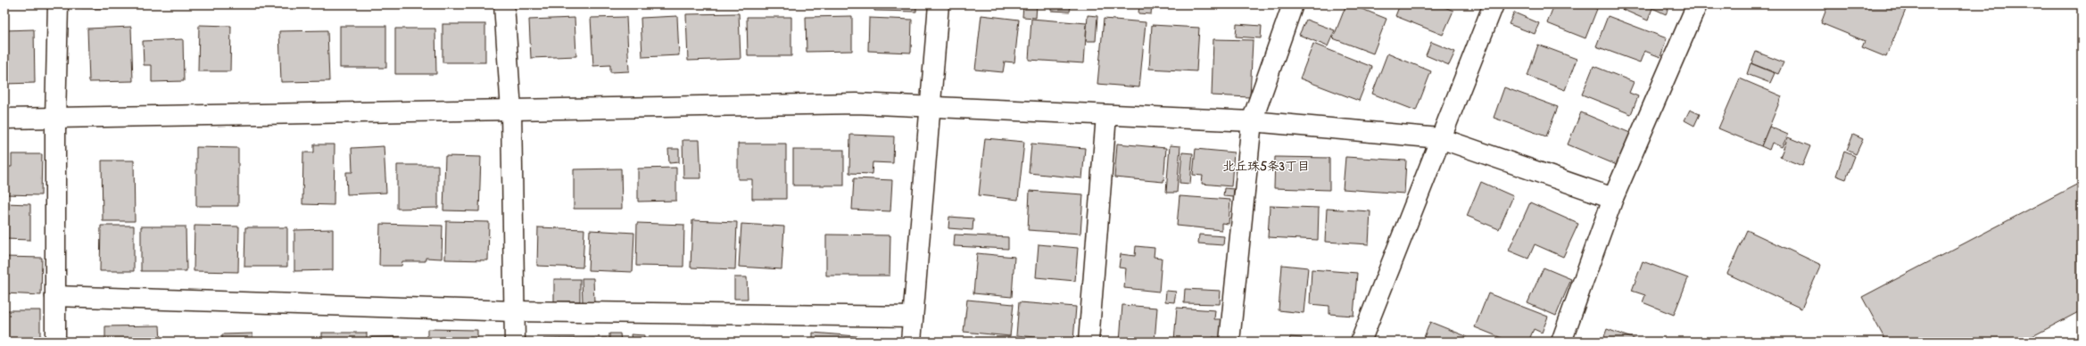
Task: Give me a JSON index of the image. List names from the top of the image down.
{
  "districts": ["北丘珠5条3丁目"]
}
